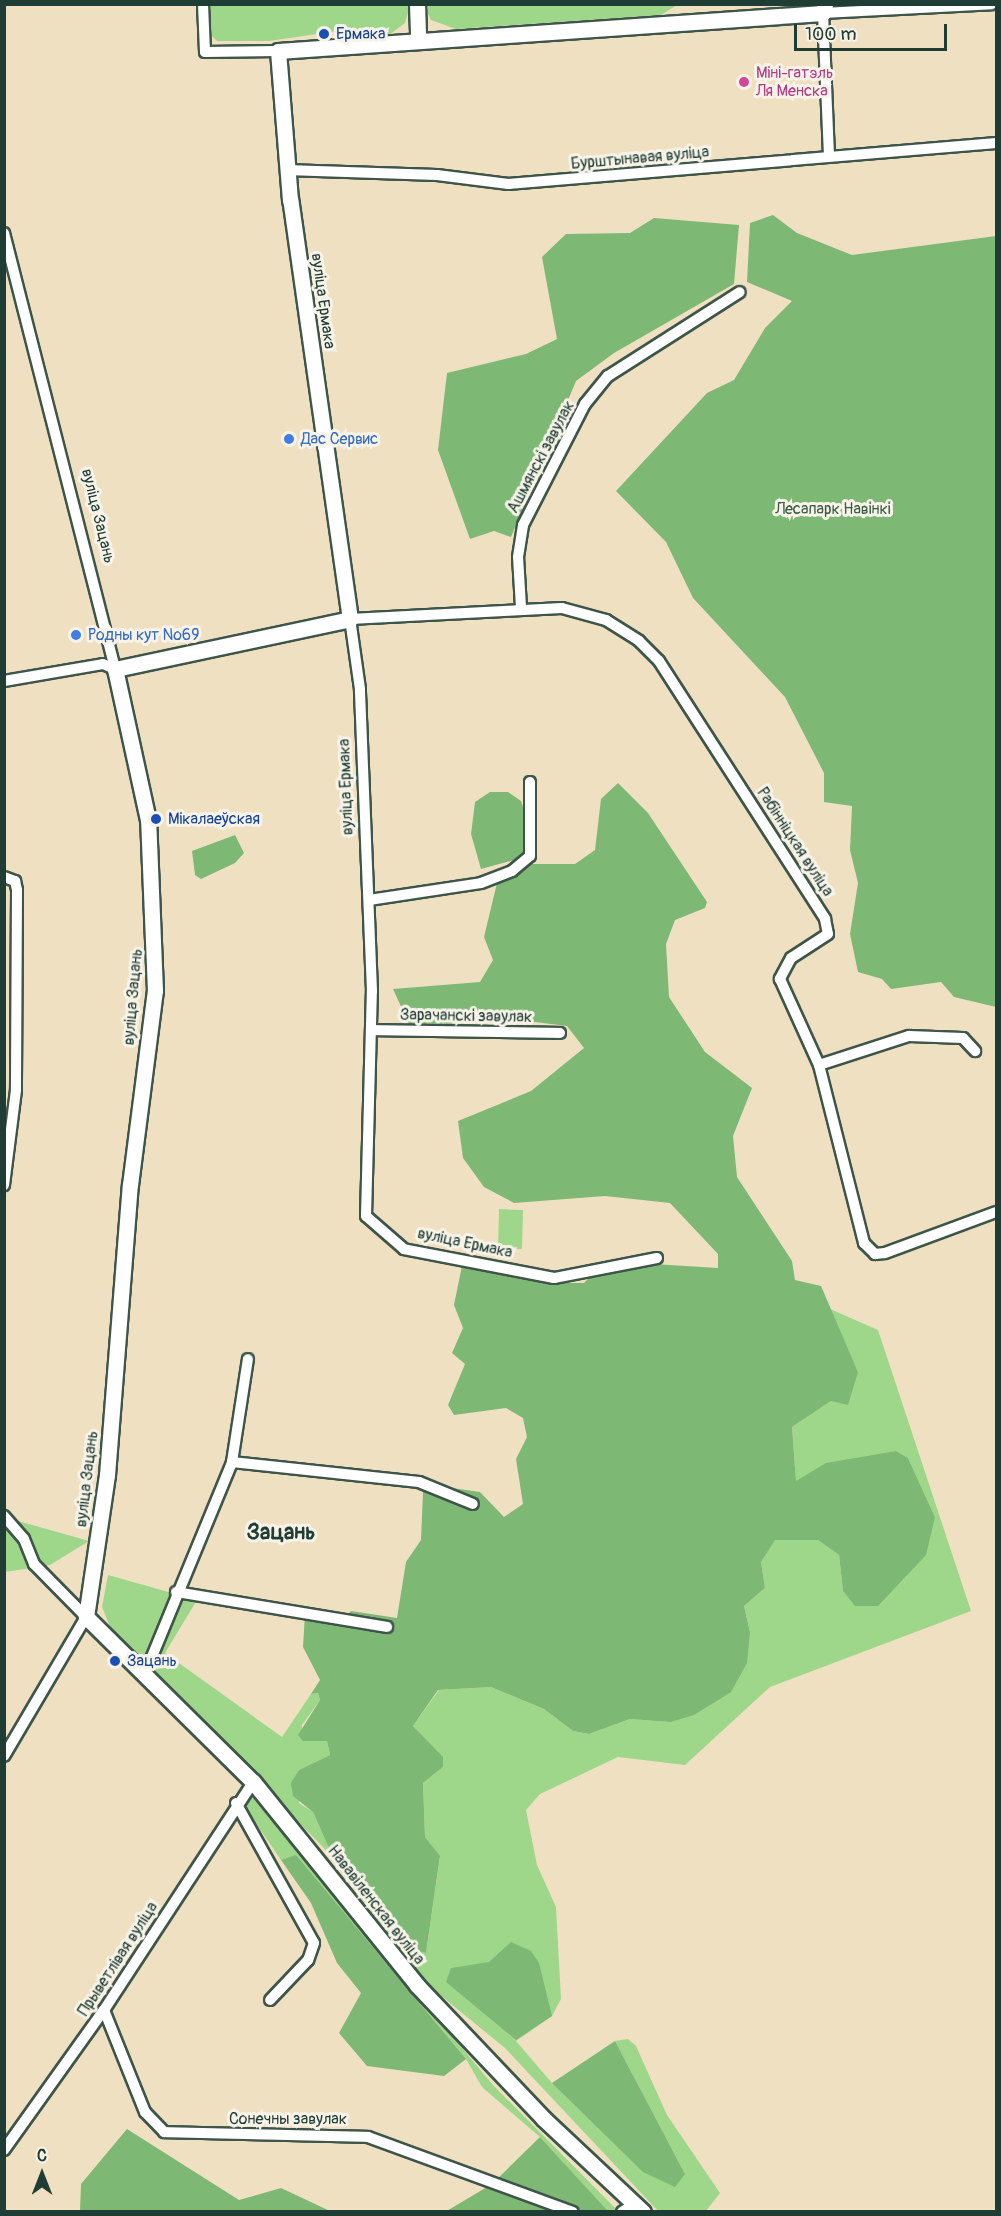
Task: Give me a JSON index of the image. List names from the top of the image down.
{
  "streets": {
    "street": [
      "Бурштынавая вуліца",
      "вуліца Ермака",
      "Ашмянскі завулак",
      "вуліца Зацань",
      "Рабінніцкая вуліца",
      "Зарачанскі завулак",
      "Нававіленская вуліца",
      "Прыветлівая вуліца",
      "Сонечны завулак"
    ]
  },
  "crossings": [
    ["Бурштынавая вуліца", "вуліца Ермака"],
    ["вуліца Ермака", "Рабінніцкая вуліца"],
    ["вуліца Ермака", "Зарачанскі завулак"],
    ["Ашмянскі завулак", "Рабінніцкая вуліца"],
    ["вуліца Зацань", "Нававіленская вуліца"],
    ["Нававіленская вуліца", "Прыветлівая вуліца"],
    ["Прыветлівая вуліца", "Сонечны завулак"]
  ],
  "districts": ["Зацань"],
  "parks": ["Лесапарк Навінкі"],
  "places": [
    "Ермака",
    "Міні-гатэль Ля Менска",
    "Дас Сервис",
    "Родны кут №69",
    "Мікалаеўская",
    "Зацань"
  ],
  "scale_bar": "100 m",
  "north": "top"
}
